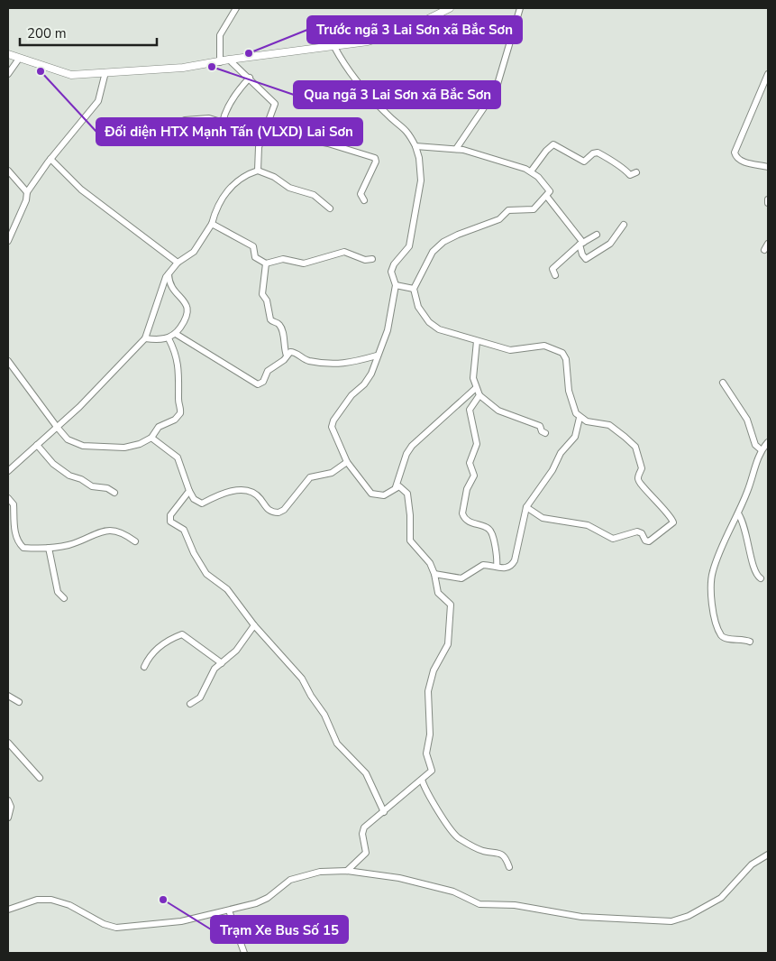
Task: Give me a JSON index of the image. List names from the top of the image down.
{
  "places": [
    "Trước ngã 3 Lai Sơn xã Bắc Sơn",
    "Qua ngã 3 Lai Sơn xã Bắc Sơn",
    "Đối diện HTX Mạnh Tấn (VLXD) Lai Sơn",
    "Trạm Xe Bus Số 15"
  ],
  "scale_bar": "200 m"
}
